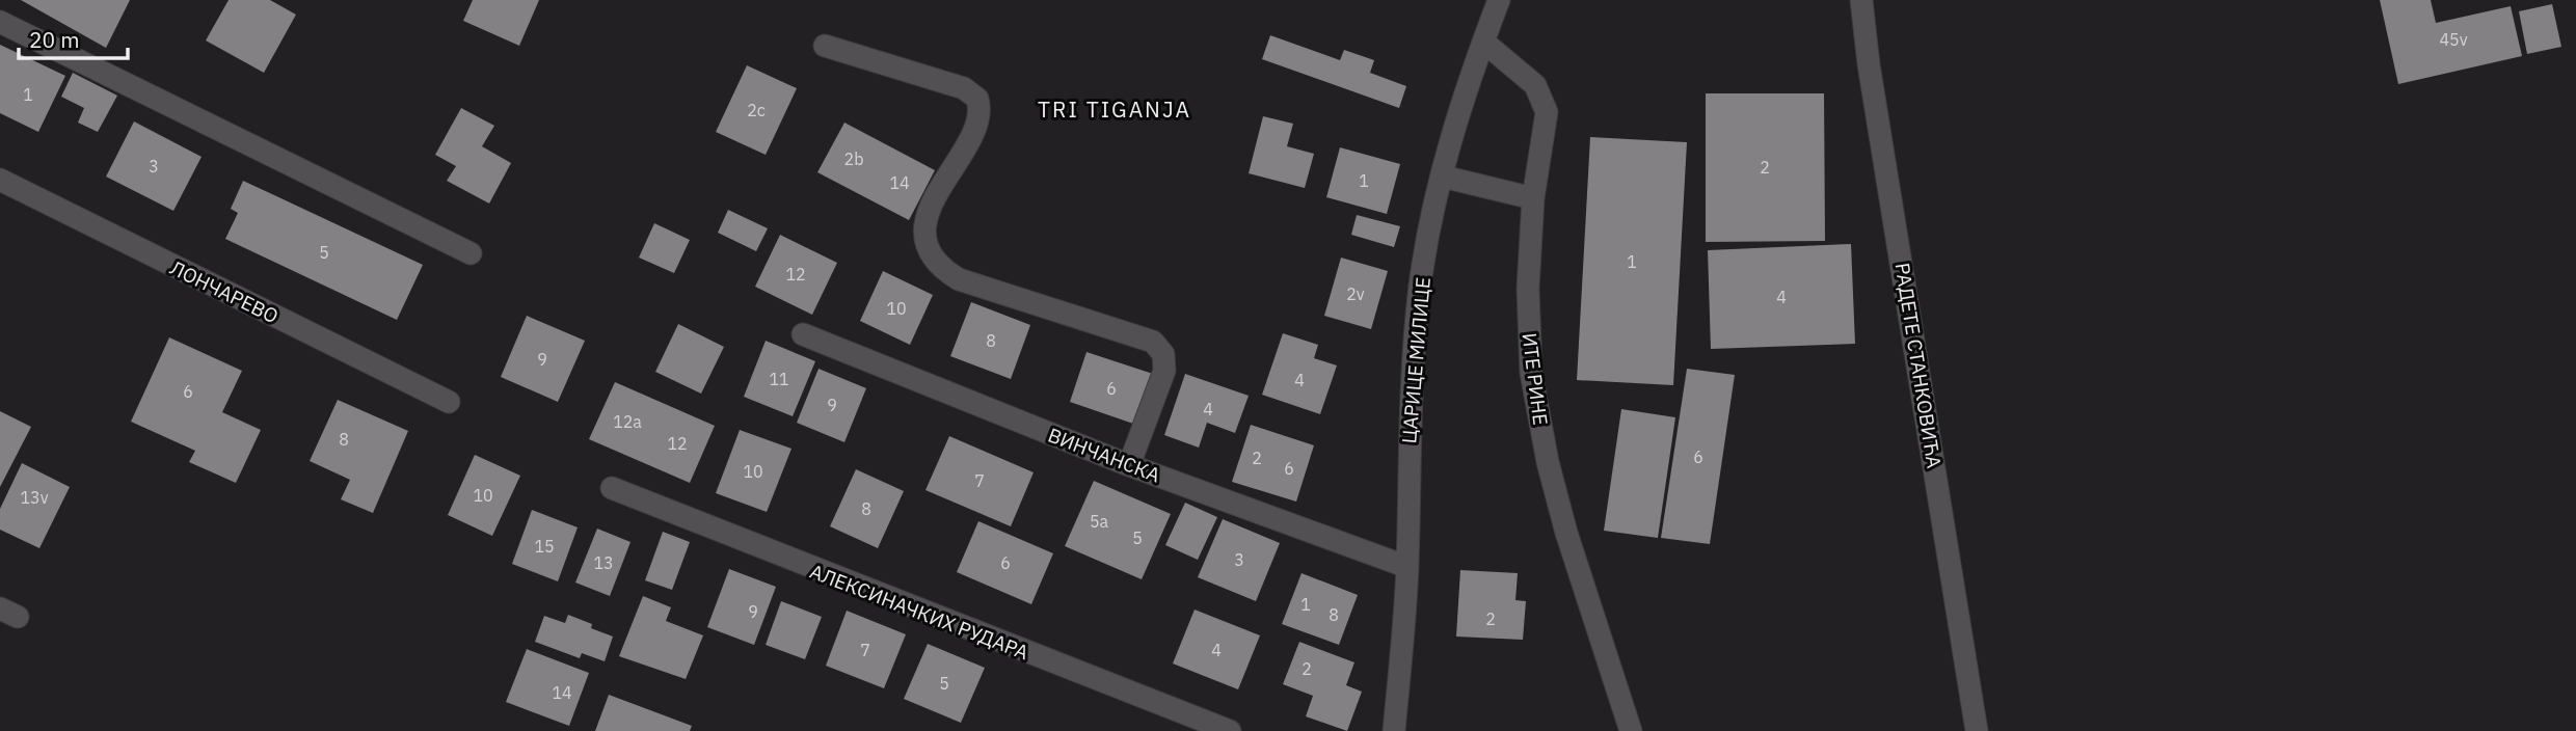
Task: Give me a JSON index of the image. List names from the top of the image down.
{
  "streets": {
    "street": [
      "ЛОНЧАРЕВО",
      "ЦАРИЦЕ МИЛИЦЕ",
      "РАДЕТЕ СТАНКОВИЋА",
      "ИТЕ РИНЕ",
      "ВИНЧАНСКА",
      "АЛЕКСИНАЧКИХ РУДАРА"
    ]
  },
  "crossings": [
    ["ЦАРИЦЕ МИЛИЦЕ", "ИТЕ РИНЕ"],
    ["ЦАРИЦЕ МИЛИЦЕ", "ВИНЧАНСКА"]
  ],
  "districts": ["TRI TIGANJA"],
  "house_numbers": [
    "45v",
    "1",
    "2c",
    "2b",
    "3",
    "2",
    "1",
    "14",
    "5",
    "1",
    "12",
    "2v",
    "4",
    "10",
    "8",
    "9",
    "11",
    "4",
    "6",
    "6",
    "9",
    "4",
    "12a",
    "8",
    "12",
    "6",
    "2",
    "6",
    "10",
    "7",
    "10",
    "13v",
    "8",
    "5a",
    "5",
    "15",
    "3",
    "13",
    "6",
    "1",
    "9",
    "8",
    "2",
    "7",
    "4",
    "2",
    "5",
    "14"
  ],
  "scale_bar": "20 m"
}
